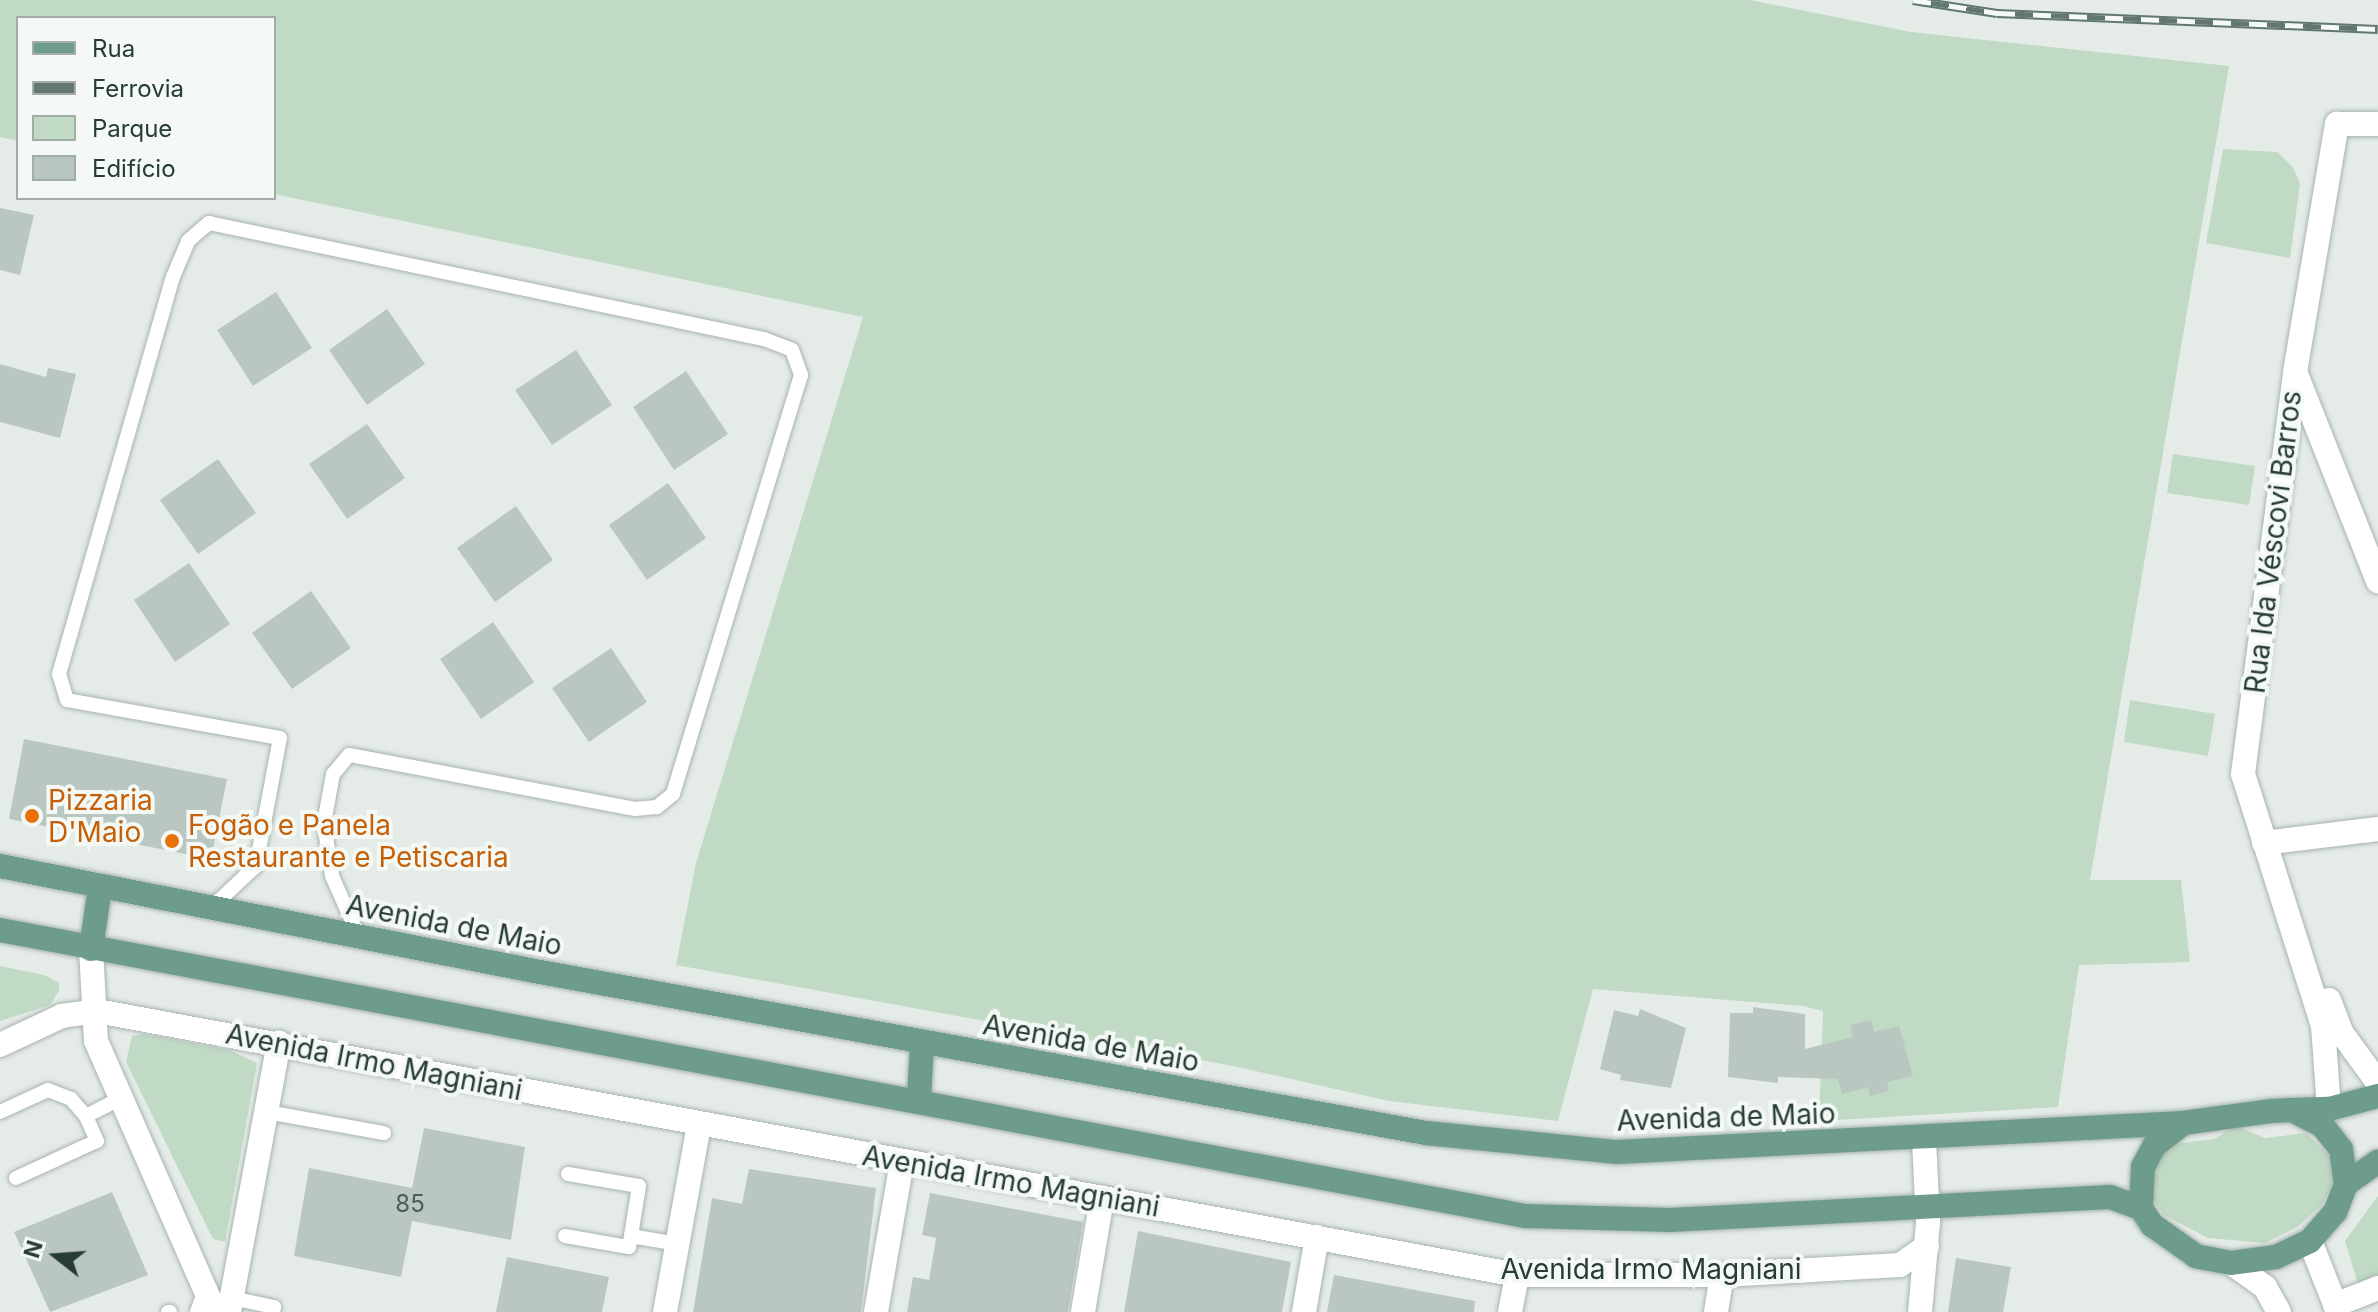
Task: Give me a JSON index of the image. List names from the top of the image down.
{
  "streets": {
    "main road": ["Avenida de Maio"],
    "street": ["Rua Ida Véscovi Barros", "Avenida Irmo Magniani"]
  },
  "places": ["Pizzaria D'Maio", "Fogão e Panela Restaurante e Petiscaria"],
  "house_numbers": ["85"],
  "legend": [
    "Rua",
    "Ferrovia",
    "Parque",
    "Edifício"
  ],
  "north": "left"
}
